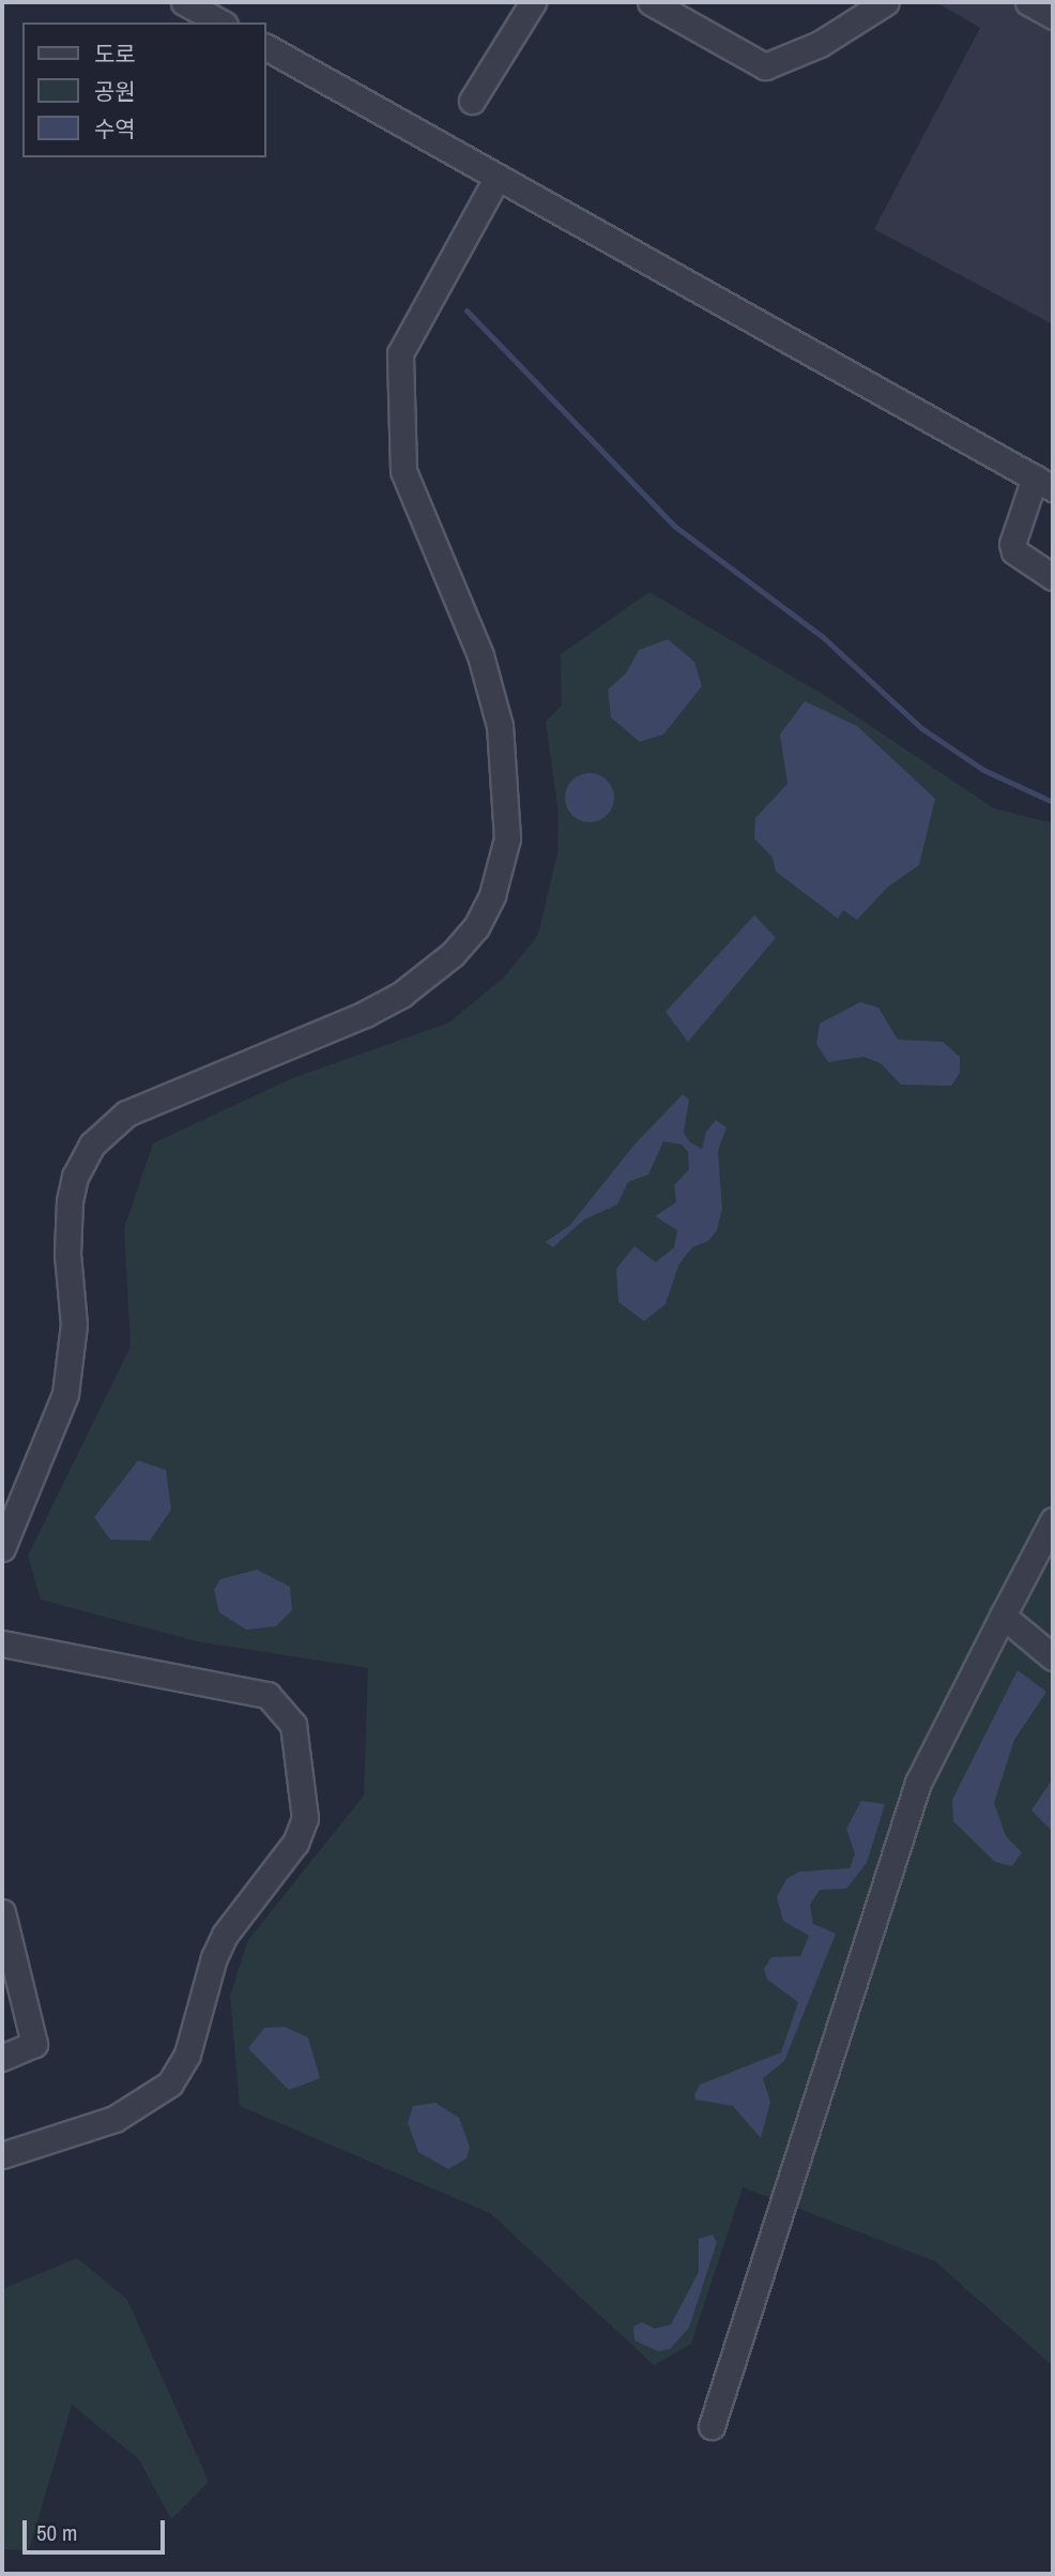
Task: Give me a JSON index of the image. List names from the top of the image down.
{
  "legend": ["도로", "공원", "수역"],
  "scale_bar": "50 m"
}
